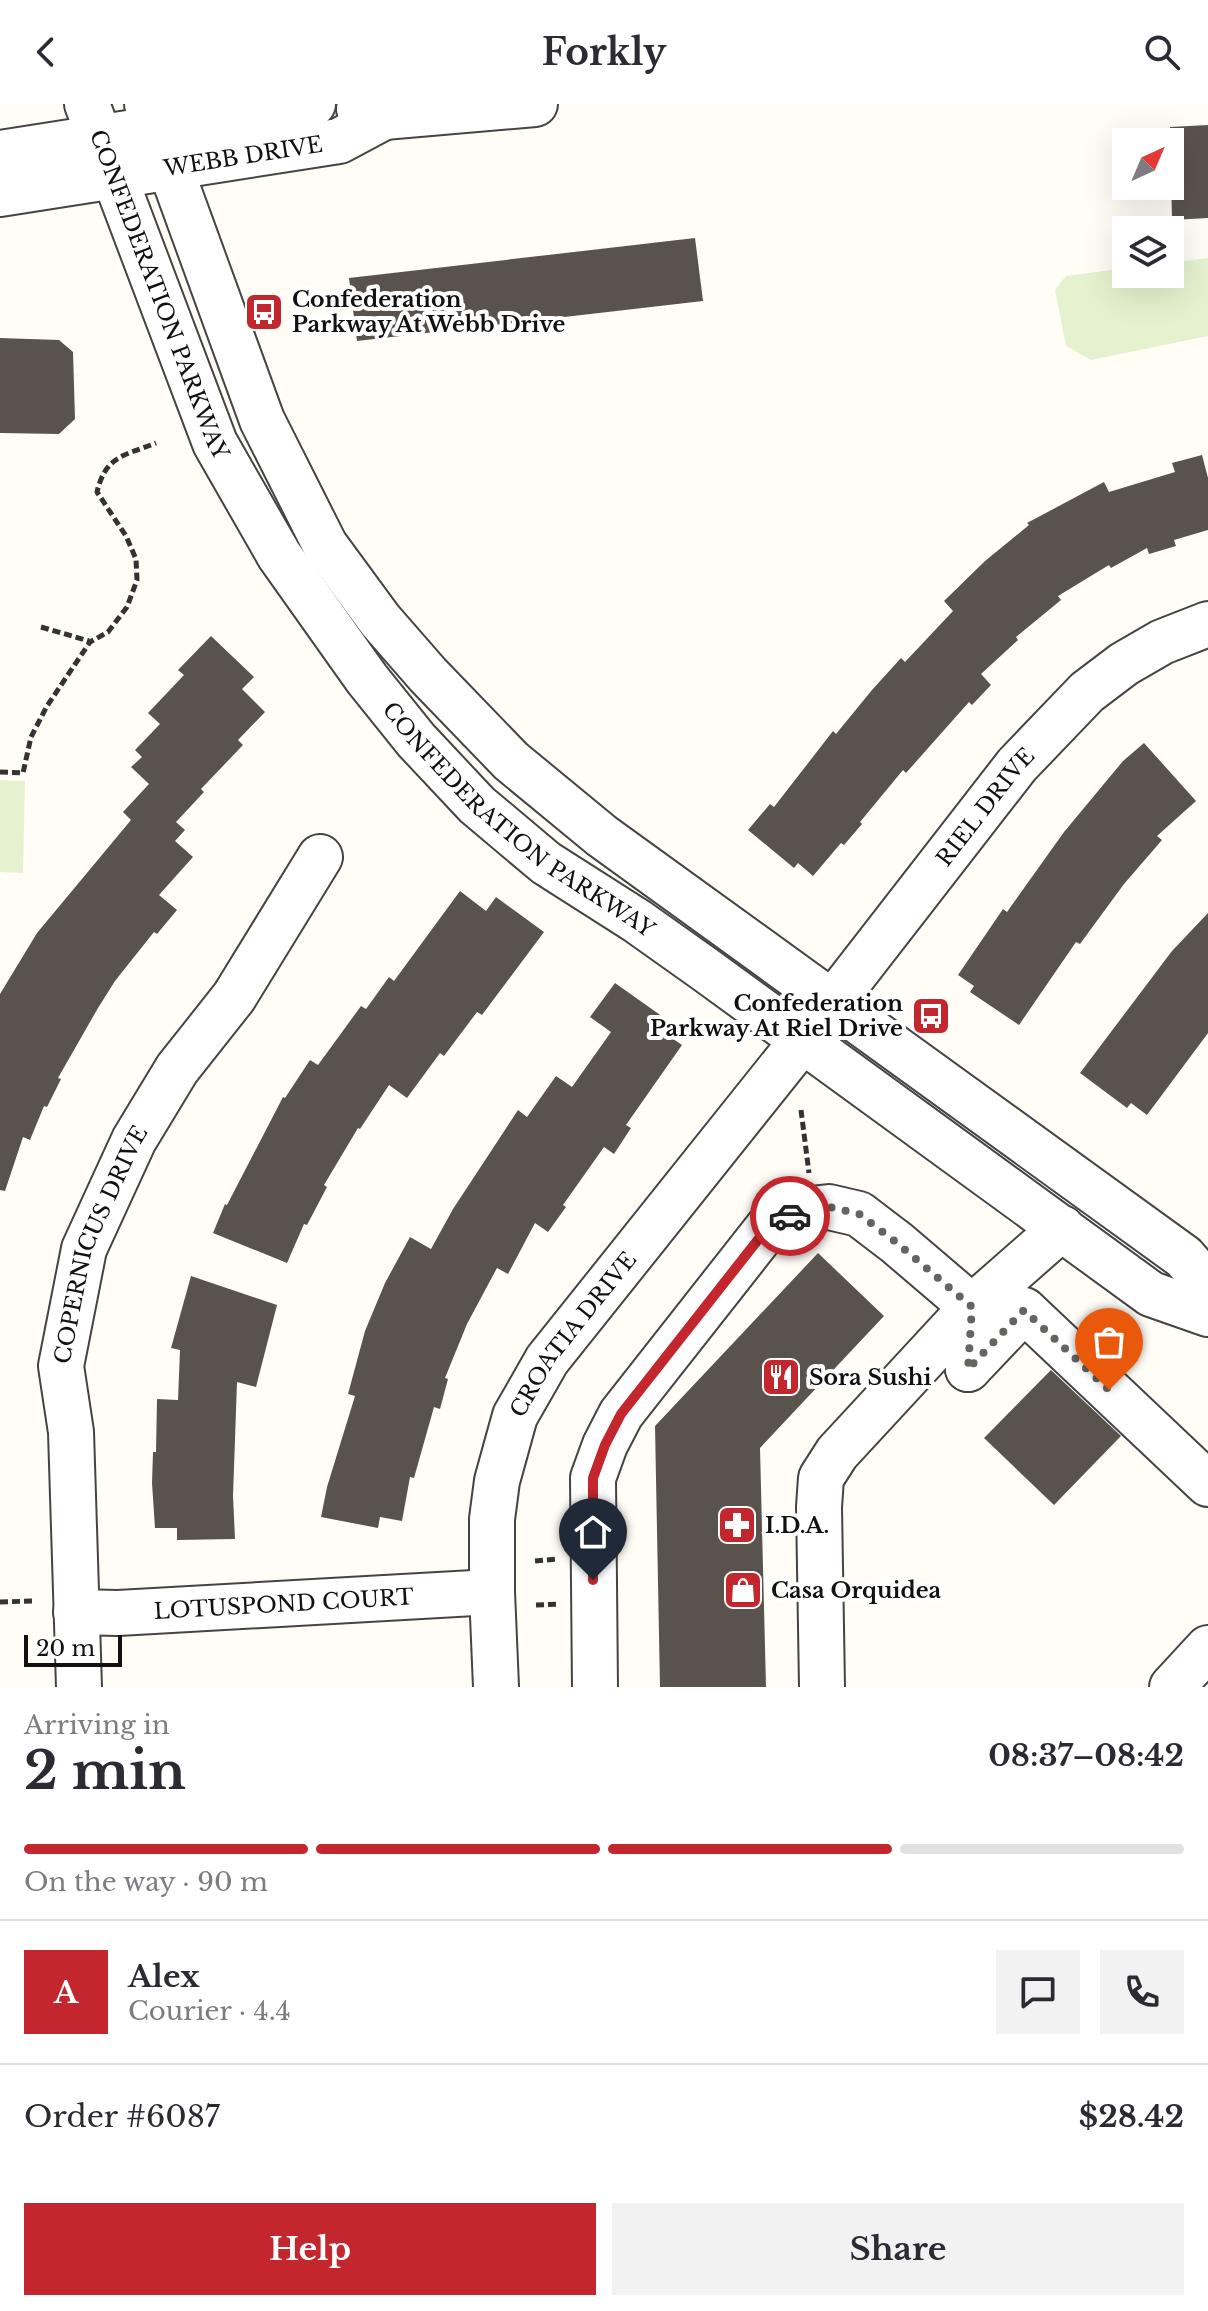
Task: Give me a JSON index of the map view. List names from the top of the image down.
{
  "streets": {
    "street": [
      "WEBB DRIVE",
      "CONFEDERATION PARKWAY",
      "RIEL DRIVE",
      "COPERNICUS DRIVE",
      "CROATIA DRIVE",
      "LOTUSPOND COURT"
    ]
  },
  "crossings": [
    ["WEBB DRIVE", "CONFEDERATION PARKWAY"],
    ["CONFEDERATION PARKWAY", "RIEL DRIVE"],
    ["CONFEDERATION PARKWAY", "CROATIA DRIVE"],
    ["RIEL DRIVE", "CROATIA DRIVE"],
    ["COPERNICUS DRIVE", "LOTUSPOND COURT"],
    ["CROATIA DRIVE", "LOTUSPOND COURT"]
  ],
  "places": {
    "bus stop": ["Confederation Parkway At Webb Drive", "Confederation Parkway At Riel Drive"],
    "restaurant": ["Sora Sushi"],
    "pharmacy": ["I.D.A."],
    "shop": ["Casa Orquidea"]
  },
  "scale_bar": "20 m",
  "north": "top right",
  "page": {
    "header": "Forkly",
    "scale": "20 m",
    "heading": ["2 min", "Arriving in", "08:37–08:42"],
    "panel": [
      "Alex",
      "Courier · 4.4",
      "Order #6087",
      "$28.42"
    ],
    "bar": "On the way · 90 m",
    "round": "A",
    "buttons": ["Help", "Share"]
  }
}
